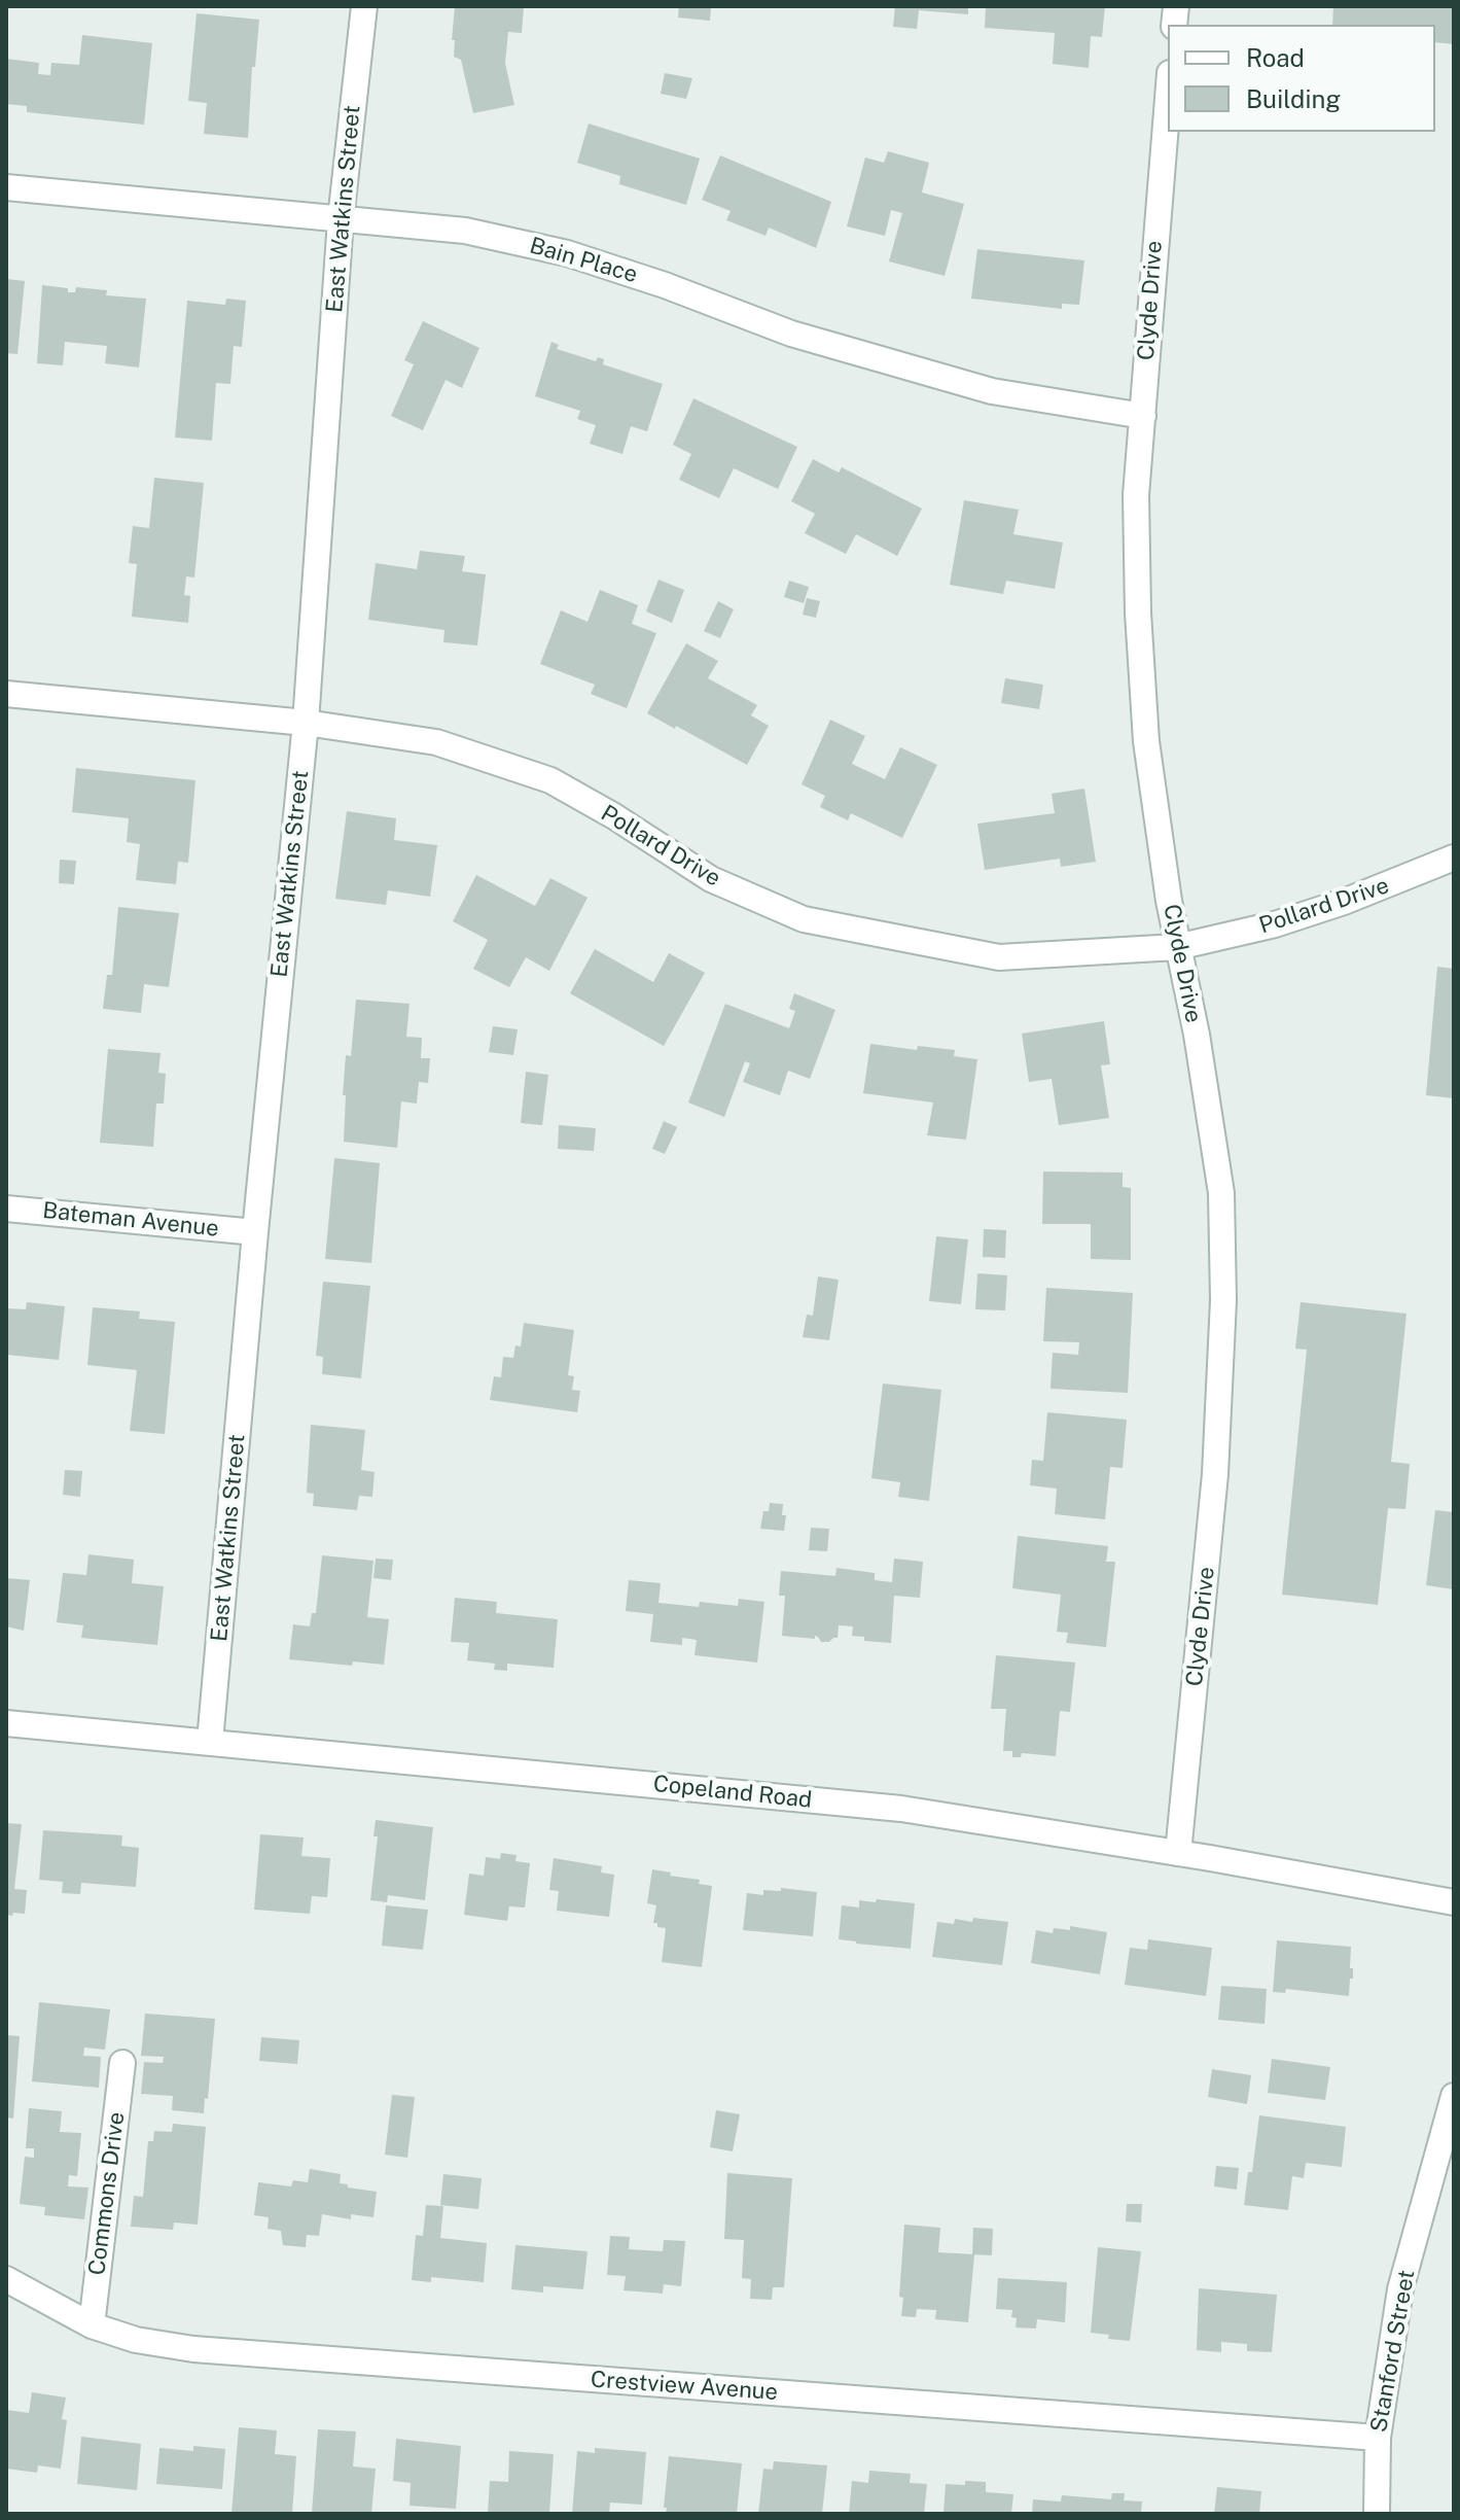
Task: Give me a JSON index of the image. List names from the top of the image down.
{
  "streets": {
    "street": [
      "East Watkins Street",
      "Bain Place",
      "Clyde Drive",
      "Pollard Drive",
      "Bateman Avenue",
      "Copeland Road",
      "Commons Drive",
      "Stanford Street",
      "Crestview Avenue"
    ]
  },
  "crossings": [
    ["East Watkins Street", "Bain Place"],
    ["East Watkins Street", "Pollard Drive"],
    ["East Watkins Street", "Bateman Avenue"],
    ["East Watkins Street", "Copeland Road"],
    ["Bain Place", "Clyde Drive"],
    ["Clyde Drive", "Pollard Drive"],
    ["Clyde Drive", "Copeland Road"],
    ["Commons Drive", "Crestview Avenue"],
    ["Stanford Street", "Crestview Avenue"]
  ],
  "legend": ["Road", "Building"]
}
